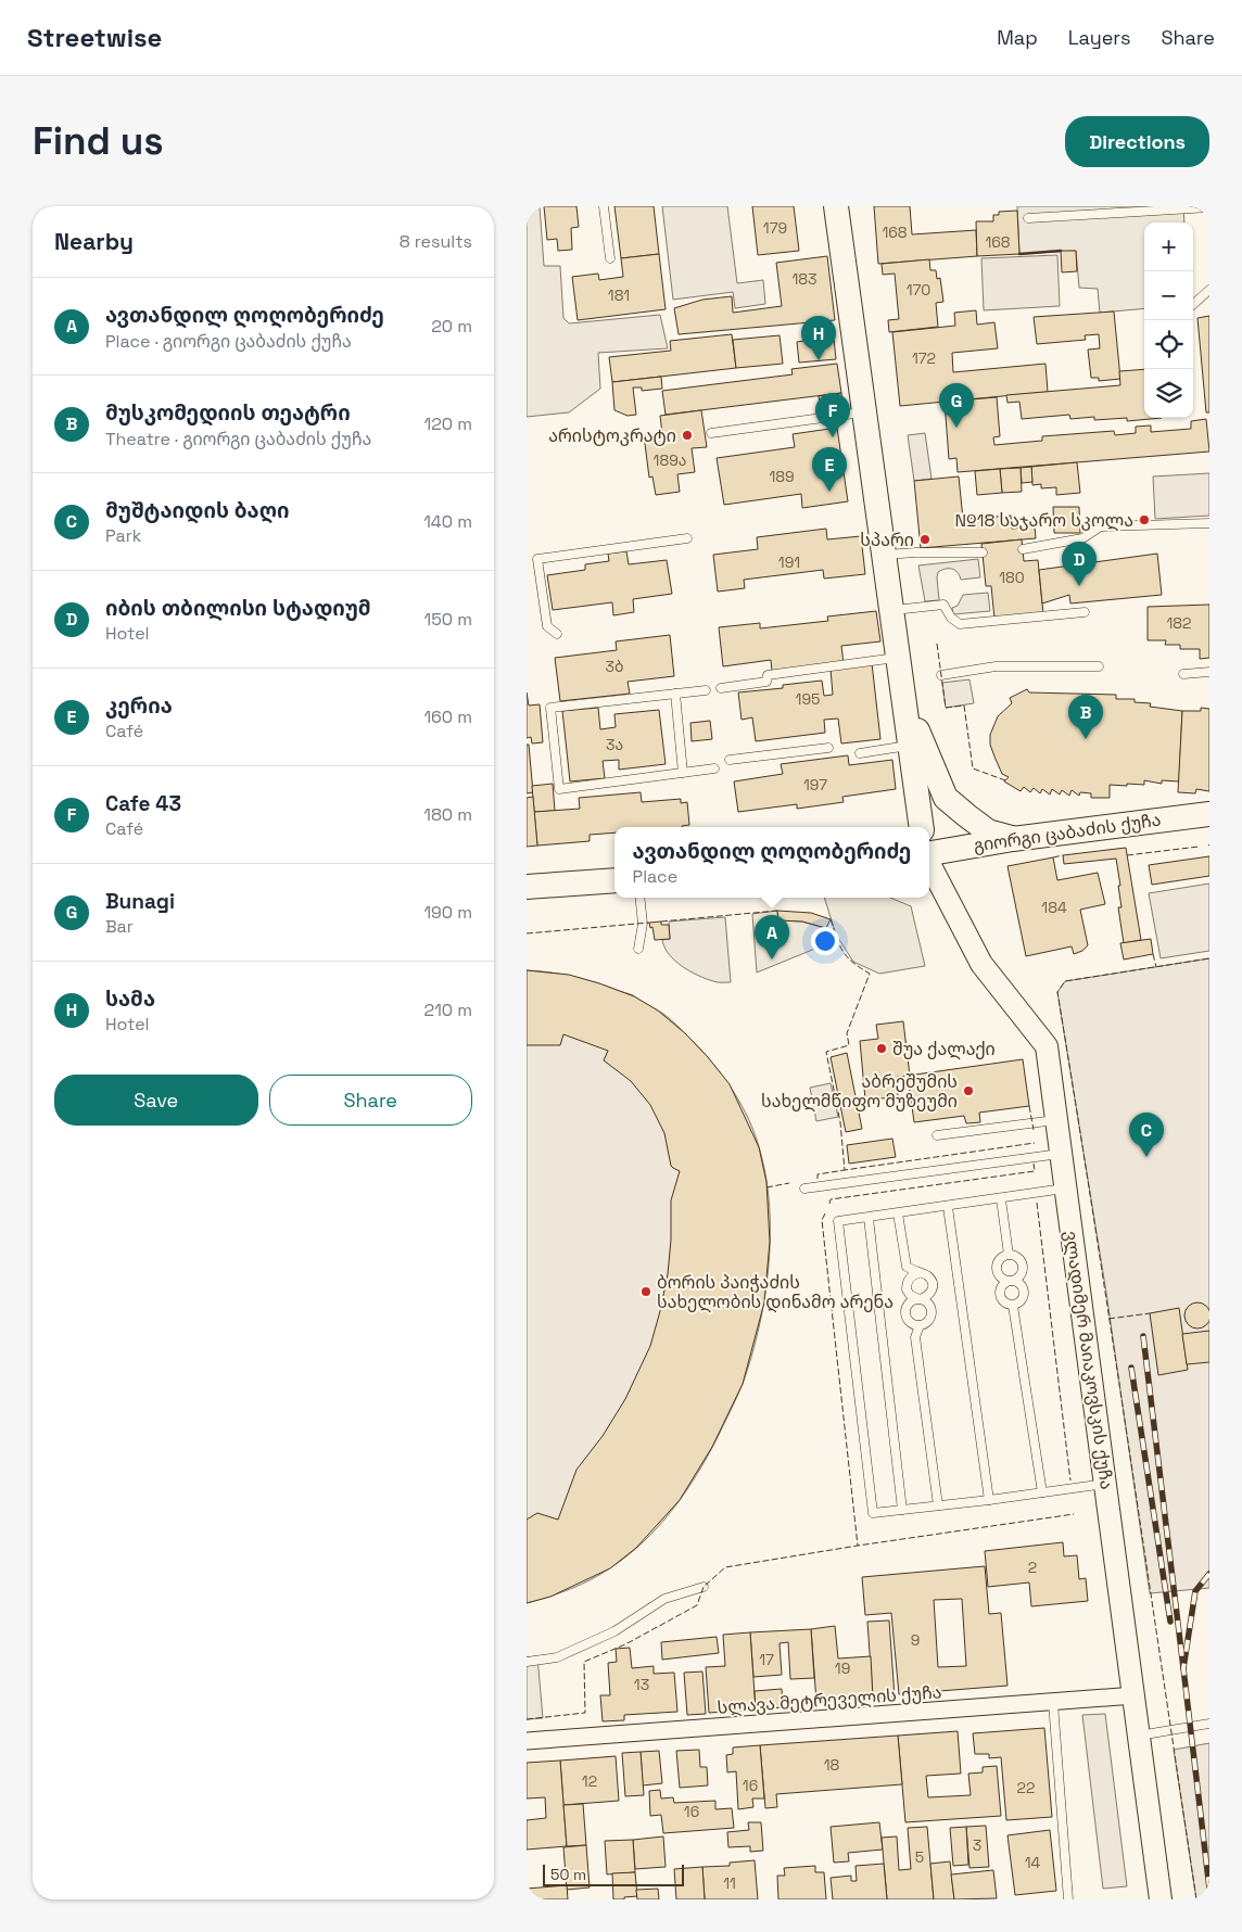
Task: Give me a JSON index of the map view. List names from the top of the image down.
{
  "streets": {
    "main road": ["გიორგი ცაბაძის ქუჩა"],
    "street": ["ვლადიმერ მაიაკოვსკის ქუჩა", "სლავა მეტრეველის ქუჩა"]
  },
  "crossings": [
    ["ვლადიმერ მაიაკოვსკის ქუჩა", "სლავა მეტრეველის ქუჩა"]
  ],
  "places": [
    "არისტოკრატი",
    "№18 საჯარო სკოლა",
    "სპარი",
    "შუა ქალაქი",
    "აბრეშუმის სახელმწიფო მუზეუმი",
    "ბორის პაიჭაძის სახელობის დინამო არენა"
  ],
  "house_numbers": [
    "179",
    "168",
    "168",
    "183",
    "170",
    "181",
    "172",
    "189ა",
    "189",
    "191",
    "180",
    "182",
    "3ბ",
    "195",
    "3ა",
    "197",
    "184",
    "2",
    "9",
    "17",
    "19",
    "13",
    "18",
    "12",
    "16",
    "22",
    "16",
    "3",
    "5",
    "14",
    "11"
  ],
  "scale_bar": "50 m",
  "page": {
    "header": "Streetwise",
    "nav": ["Map", "Layers", "Share"],
    "buttons": [
      "Directions",
      ["Save", "Share"]
    ],
    "title": "Find us",
    "heading": ["Nearby", "8 results"],
    "map_buttons": ["+", "−"],
    "list": [
      {
        "mark": "A",
        "name": "ავთანდილ ღოღობერიძე",
        "note": "Place · გიორგი ცაბაძის ქუჩა",
        "value": "20 m"
      },
      {
        "mark": "B",
        "name": "მუსკომედიის თეატრი",
        "note": "Theatre · გიორგი ცაბაძის ქუჩა",
        "value": "120 m"
      },
      {
        "mark": "C",
        "name": "მუშტაიდის ბაღი",
        "note": "Park",
        "value": "140 m"
      },
      {
        "mark": "D",
        "name": "იბის თბილისი სტადიუმ",
        "note": "Hotel",
        "value": "150 m"
      },
      {
        "mark": "E",
        "name": "კერია",
        "note": "Café",
        "value": "160 m"
      },
      {
        "mark": "F",
        "name": "Cafe 43",
        "note": "Café",
        "value": "180 m"
      },
      {
        "mark": "G",
        "name": "Bunagi",
        "note": "Bar",
        "value": "190 m"
      },
      {
        "mark": "H",
        "name": "სამა",
        "note": "Hotel",
        "value": "210 m"
      }
    ],
    "pins": [
      "H",
      "G",
      "F",
      "E",
      "D",
      "B",
      "A",
      "C"
    ],
    "popup": ["ავთანდილ ღოღობერიძე", "Place"],
    "scale": "50 m"
  }
}
